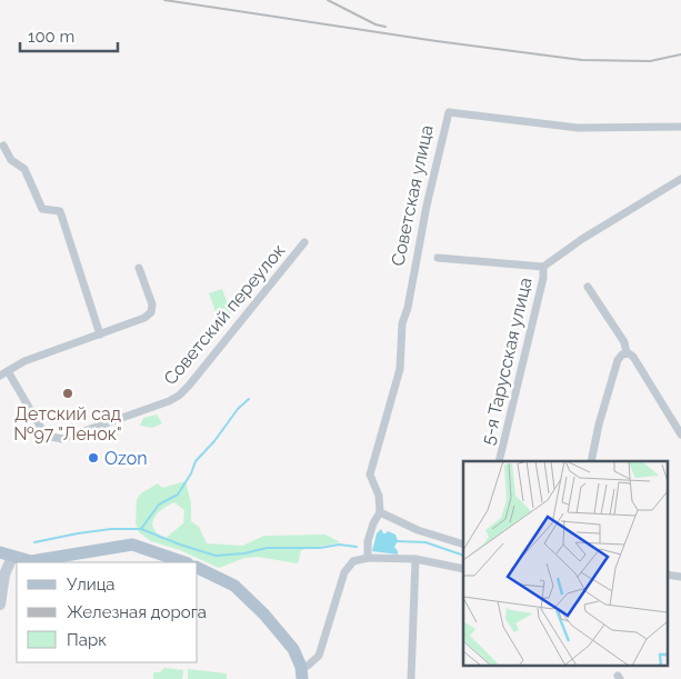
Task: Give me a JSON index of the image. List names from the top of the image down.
{
  "streets": {
    "street": ["Советская улица", "Советский переулок", "5-я Тарусская улица"]
  },
  "places": ["Детский сад №97 \"Ленок\"", "Ozon"],
  "legend": ["Улица", "Железная дорога", "Парк"],
  "scale_bar": "100 m"
}
